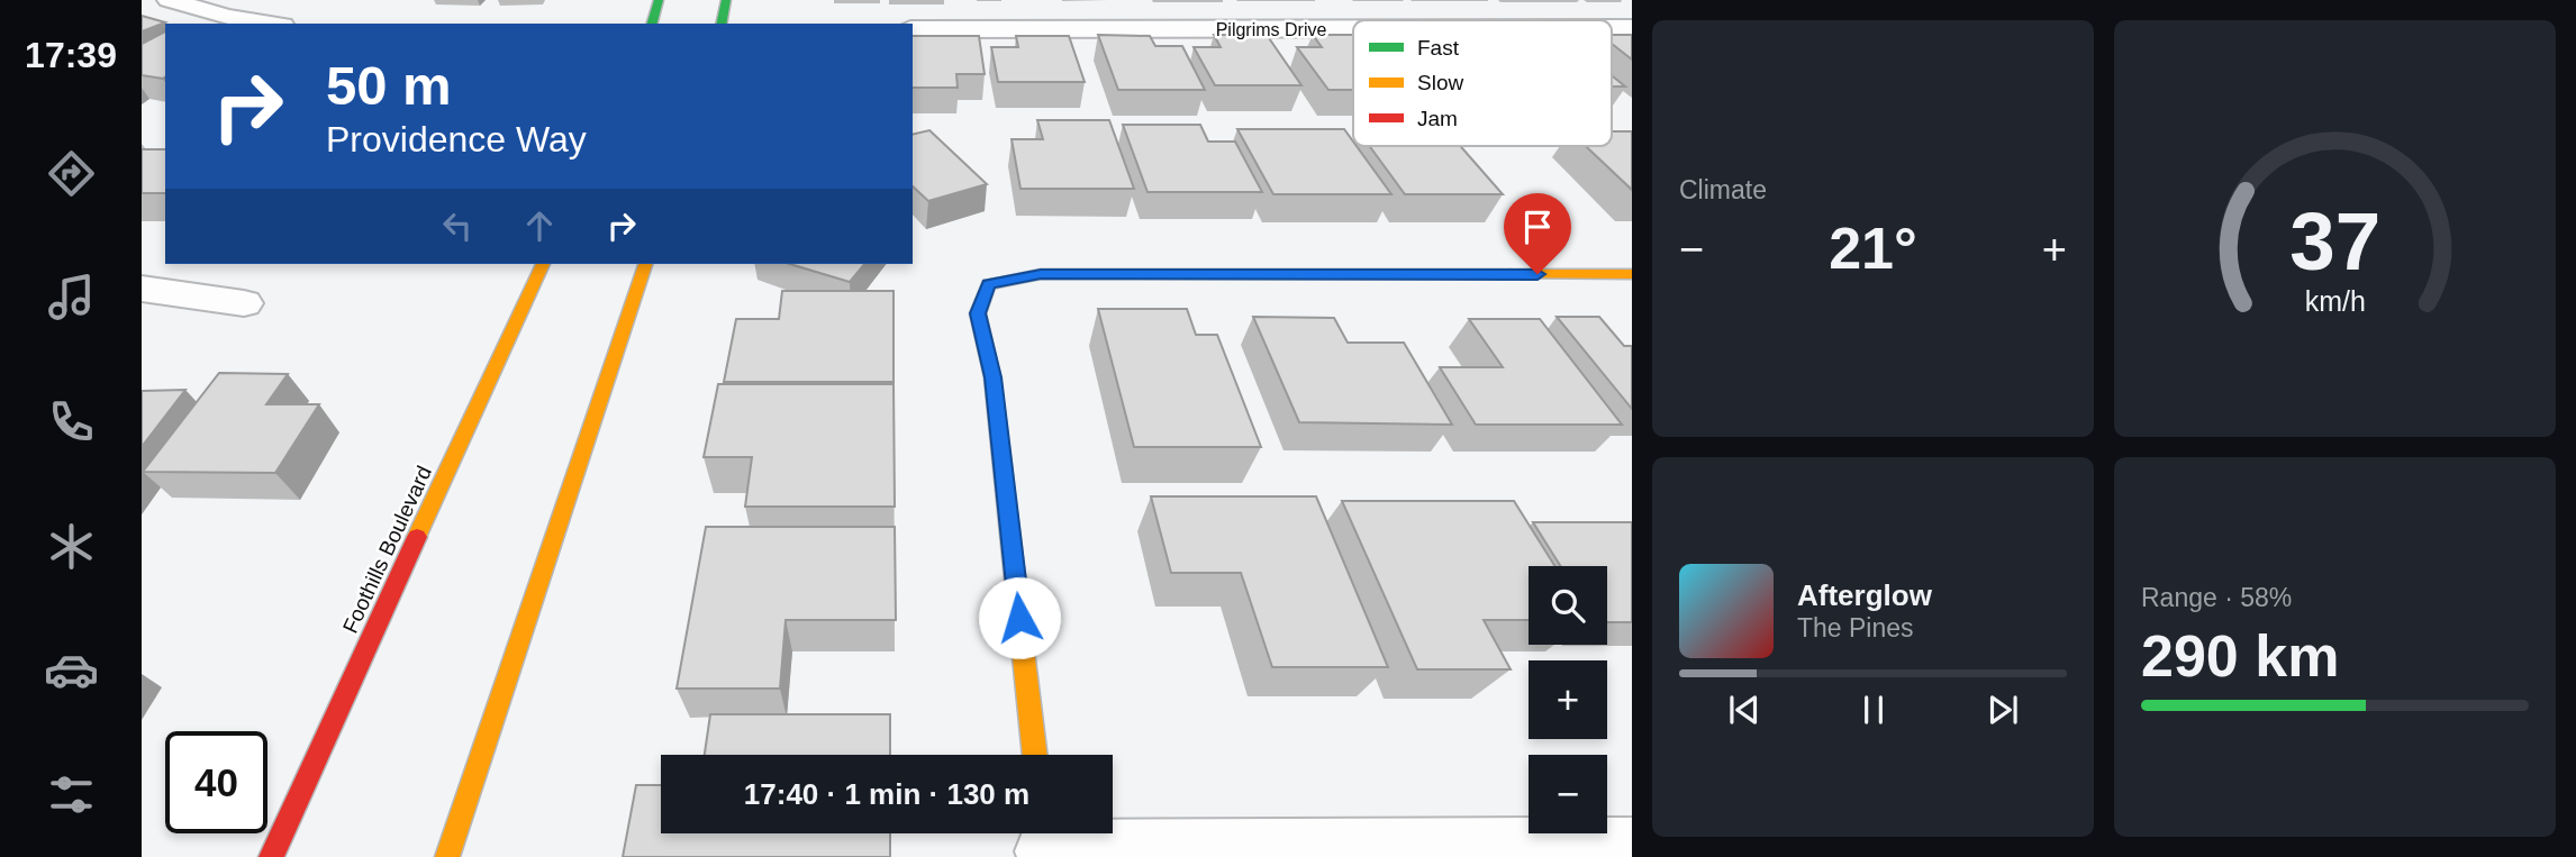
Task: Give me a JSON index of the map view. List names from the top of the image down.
{
  "streets": {
    "main road": ["Foothills Boulevard"],
    "street": ["Pilgrims Drive"]
  },
  "legend": ["Fast", "Slow", "Jam"],
  "page": {
    "tabs": "17:39",
    "tile": [
      "Climate",
      ["Range · 58%", "290 km"]
    ],
    "turn": ["50 m", "Providence Way"],
    "heat": ["−", "21°", "+"],
    "song": ["Afterglow", "The Pines"],
    "map_buttons": ["+", "−"],
    "limit": "40",
    "trip": "17:40 · 1 min · 130 m",
    "gauge": ["37", "km/h"]
  }
}
